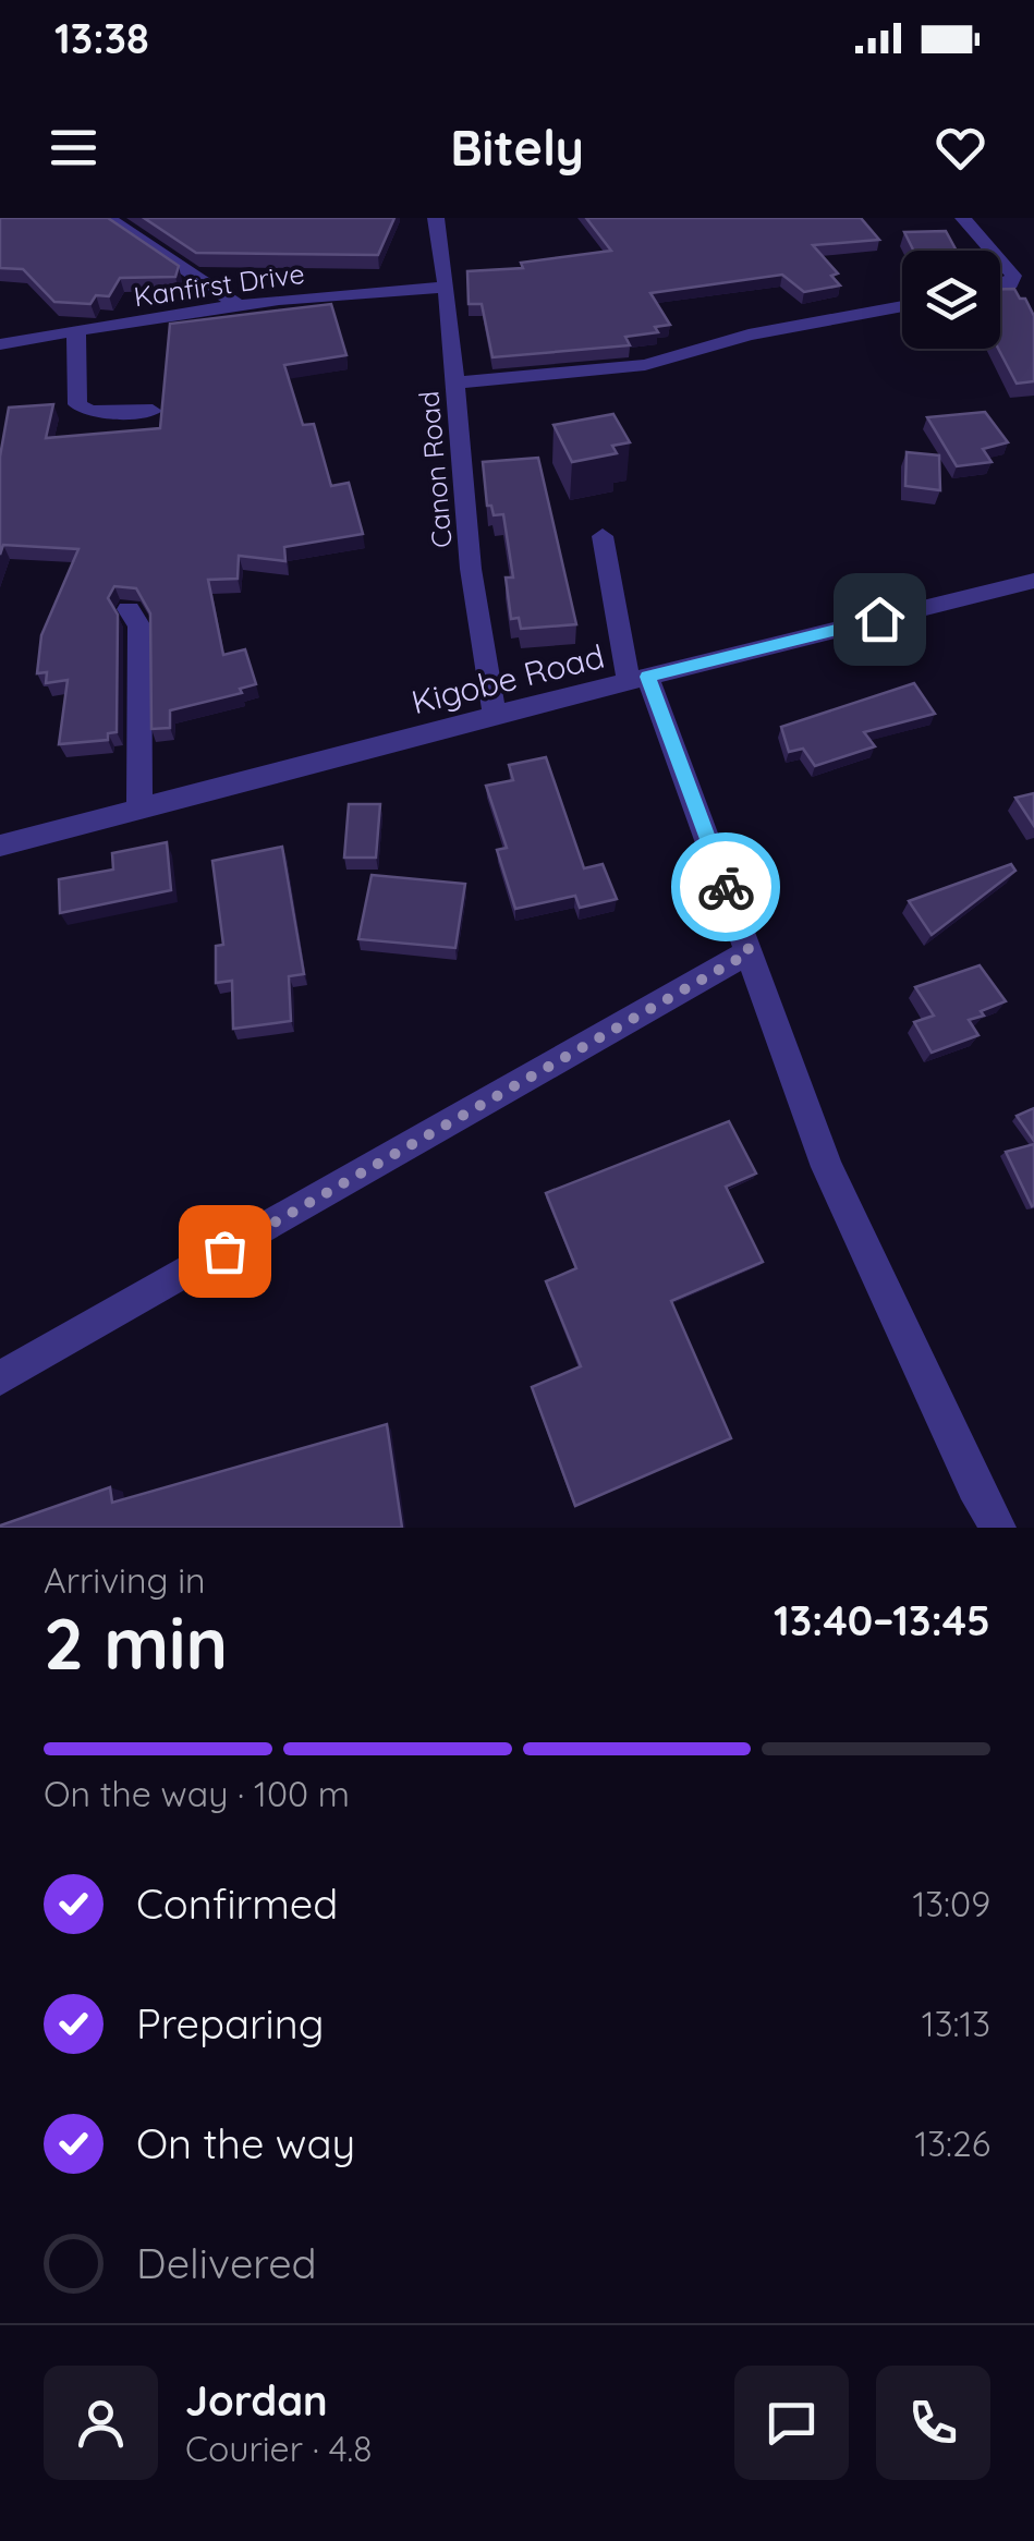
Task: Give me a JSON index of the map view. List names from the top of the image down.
{
  "streets": {
    "street": ["Kanfirst Drive", "Canon Road", "Kigobe Road"]
  },
  "crossings": [
    ["Kanfirst Drive", "Canon Road"],
    ["Canon Road", "Kigobe Road"]
  ],
  "page": {
    "status": "13:38",
    "header": "Bitely",
    "heading": ["2 min", "Arriving in", "13:40–13:45"],
    "panel": ["Jordan", "Courier · 4.8"],
    "bar": "On the way · 100 m",
    "list": [
      ["Confirmed", "13:09"],
      ["Preparing", "13:13"],
      ["On the way", "13:26"],
      "Delivered"
    ]
  }
}
